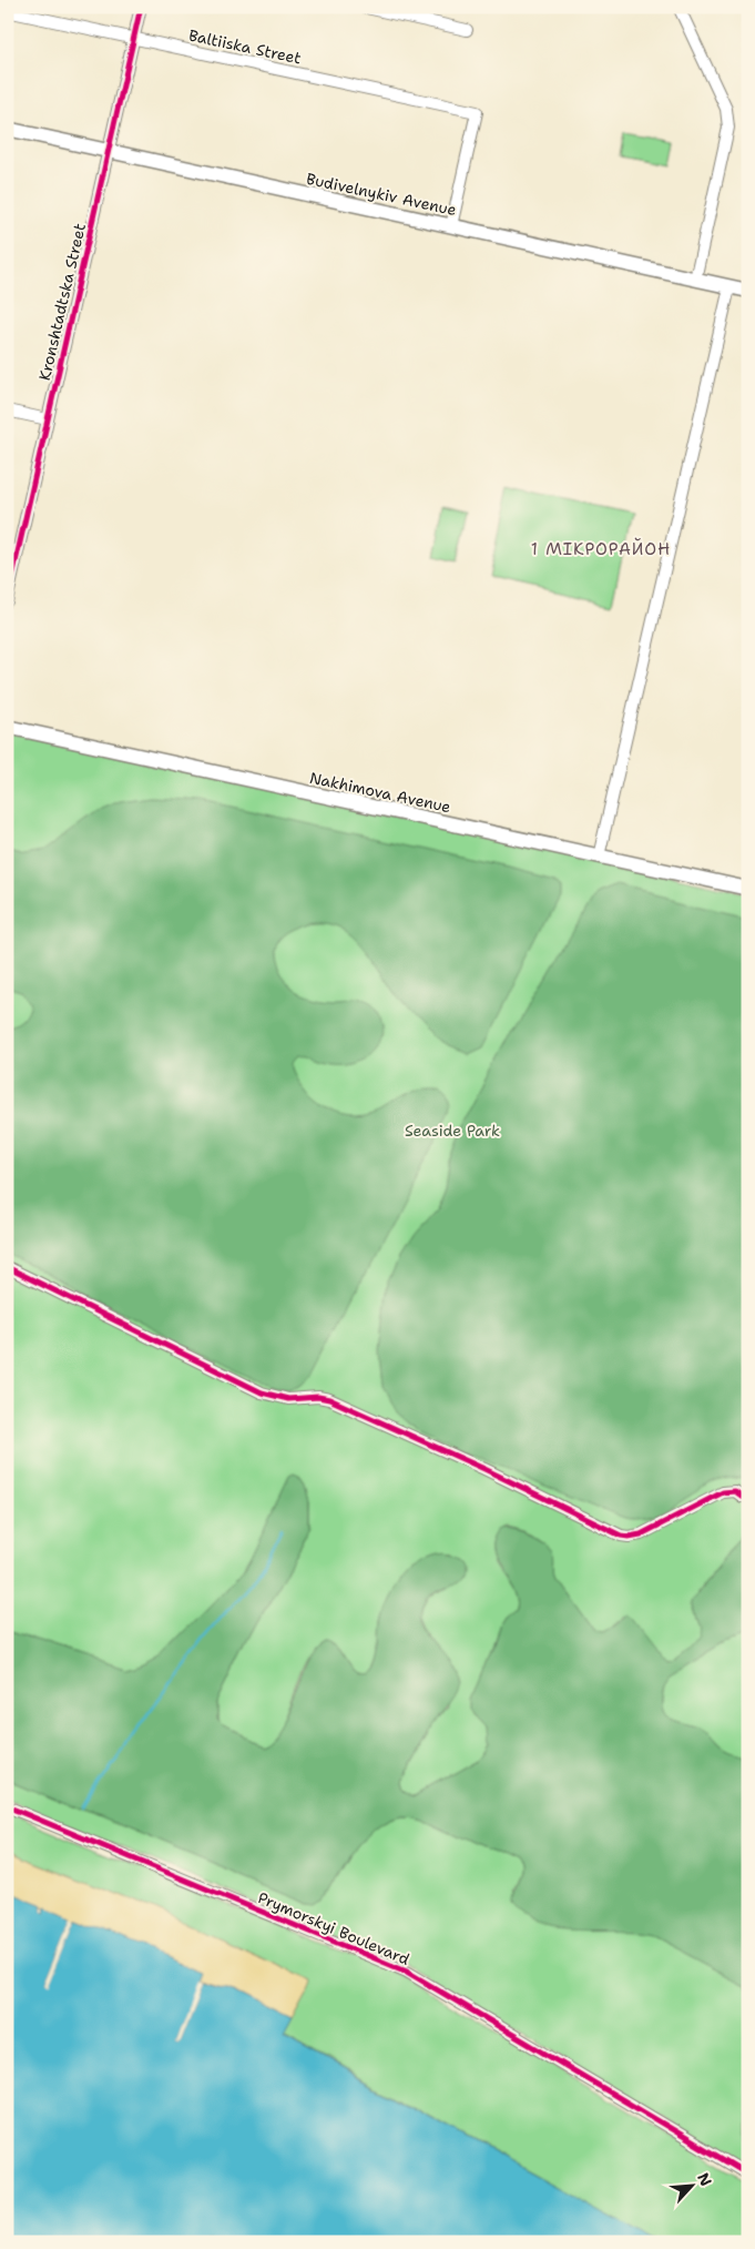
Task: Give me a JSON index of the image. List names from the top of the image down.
{
  "streets": {
    "main road": ["Budivelnykiv Avenue", "Nakhimova Avenue"],
    "street": ["Baltiiska Street", "Kronshtadtska Street", "Prymorskyi Boulevard"]
  },
  "crossings": [
    ["Baltiiska Street", "Budivelnykiv Avenue"],
    ["Baltiiska Street", "Kronshtadtska Street"],
    ["Budivelnykiv Avenue", "Kronshtadtska Street"]
  ],
  "districts": ["1 МІКРОРАЙОН"],
  "parks": ["Seaside Park"],
  "north": "top right"
}
